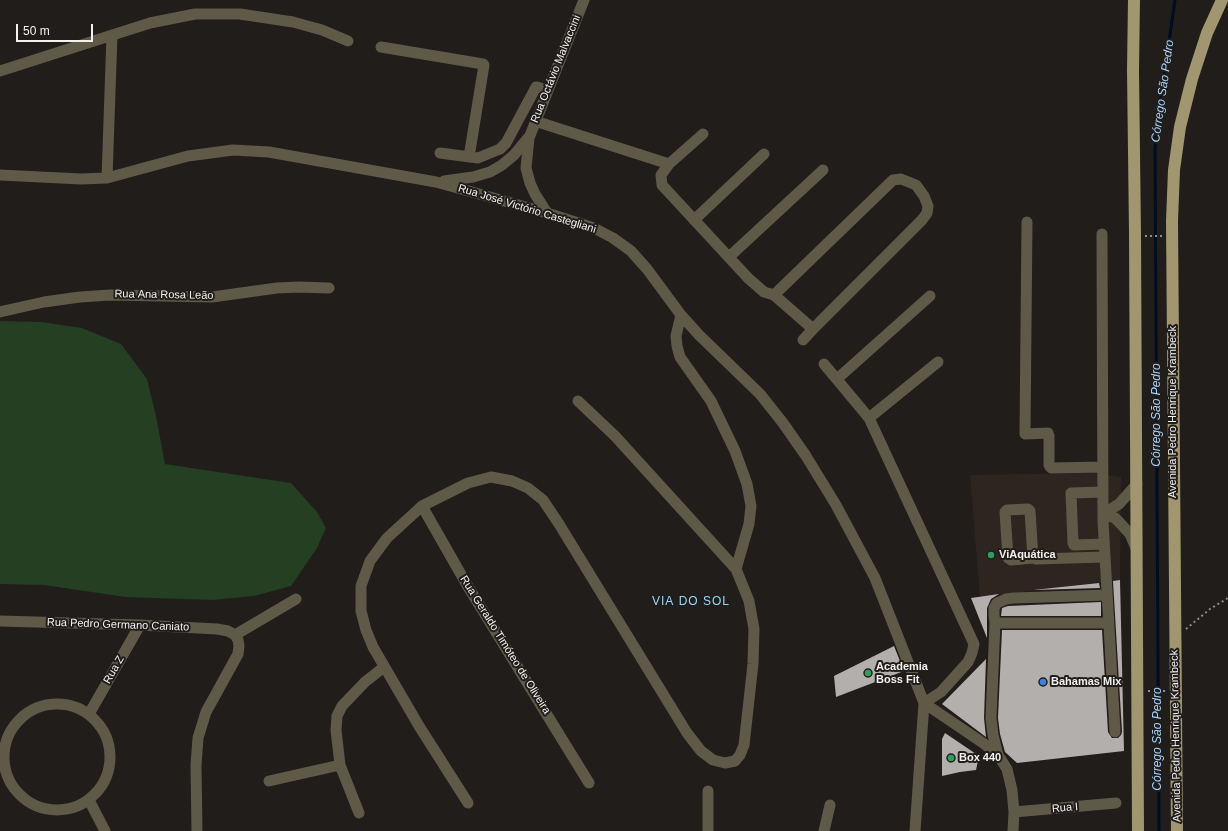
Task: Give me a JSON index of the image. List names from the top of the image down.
{
  "streets": {
    "main road": ["Avenida Pedro Henrique Krambeck"],
    "street": [
      "Rua Octávio Malvaccini",
      "Rua José Victório Castegliani",
      "Rua Ana Rosa Leão",
      "Rua Pedro Germano Caniato",
      "Rua Geraldo Timóteo de Oliveira",
      "Rua Z",
      "Rua I"
    ]
  },
  "crossings": [
    ["Rua Octávio Malvaccini", "Rua José Victório Castegliani"],
    ["Rua Pedro Germano Caniato", "Rua Z"]
  ],
  "districts": ["VIA DO SOL"],
  "water": ["Córrego São Pedro"],
  "places": [
    "ViAquática",
    "Academia Boss Fit",
    "Bahamas Mix",
    "Box 440"
  ],
  "scale_bar": "50 m"
}
